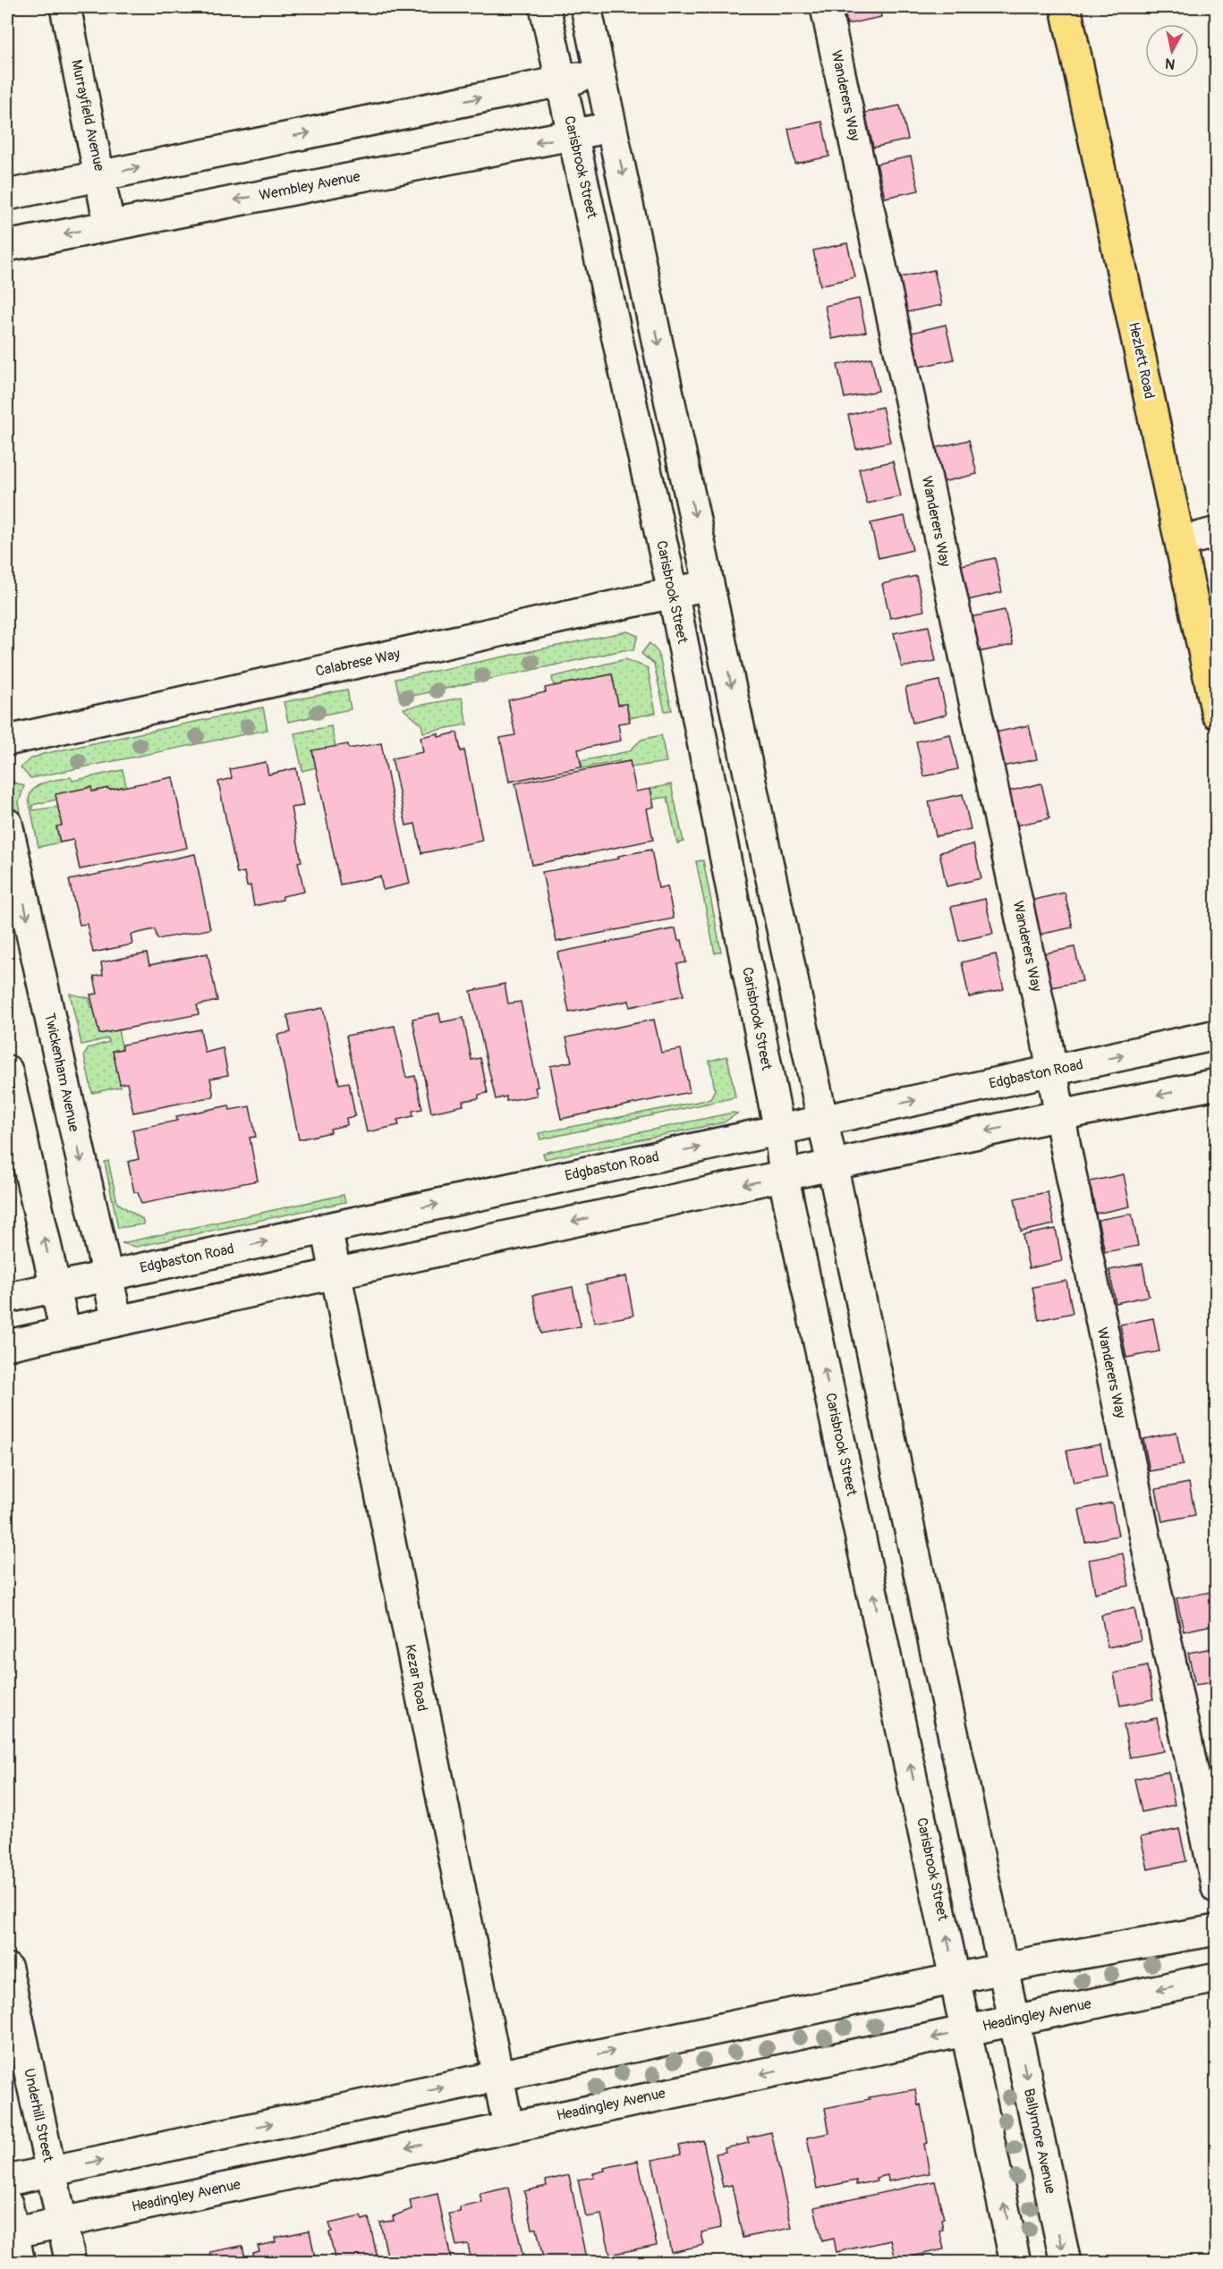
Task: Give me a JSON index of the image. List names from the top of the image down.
{
  "streets": {
    "main road": ["Hezlett Road"],
    "street": [
      "Wanderers Way",
      "Murrayfield Avenue",
      "Carisbrook Street",
      "Wembley Avenue",
      "Calabrese Way",
      "Twickenham Avenue",
      "Edgbaston Road",
      "Kezar Road",
      "Headingley Avenue",
      "Underhill Street",
      "Ballymore Avenue"
    ]
  },
  "crossings": [
    ["Wanderers Way", "Edgbaston Road"],
    ["Murrayfield Avenue", "Wembley Avenue"],
    ["Carisbrook Street", "Wembley Avenue"],
    ["Carisbrook Street", "Calabrese Way"],
    ["Carisbrook Street", "Edgbaston Road"],
    ["Carisbrook Street", "Headingley Avenue"],
    ["Twickenham Avenue", "Edgbaston Road"],
    ["Edgbaston Road", "Kezar Road"],
    ["Kezar Road", "Headingley Avenue"],
    ["Headingley Avenue", "Underhill Street"],
    ["Headingley Avenue", "Ballymore Avenue"]
  ],
  "north": "bottom"
}
